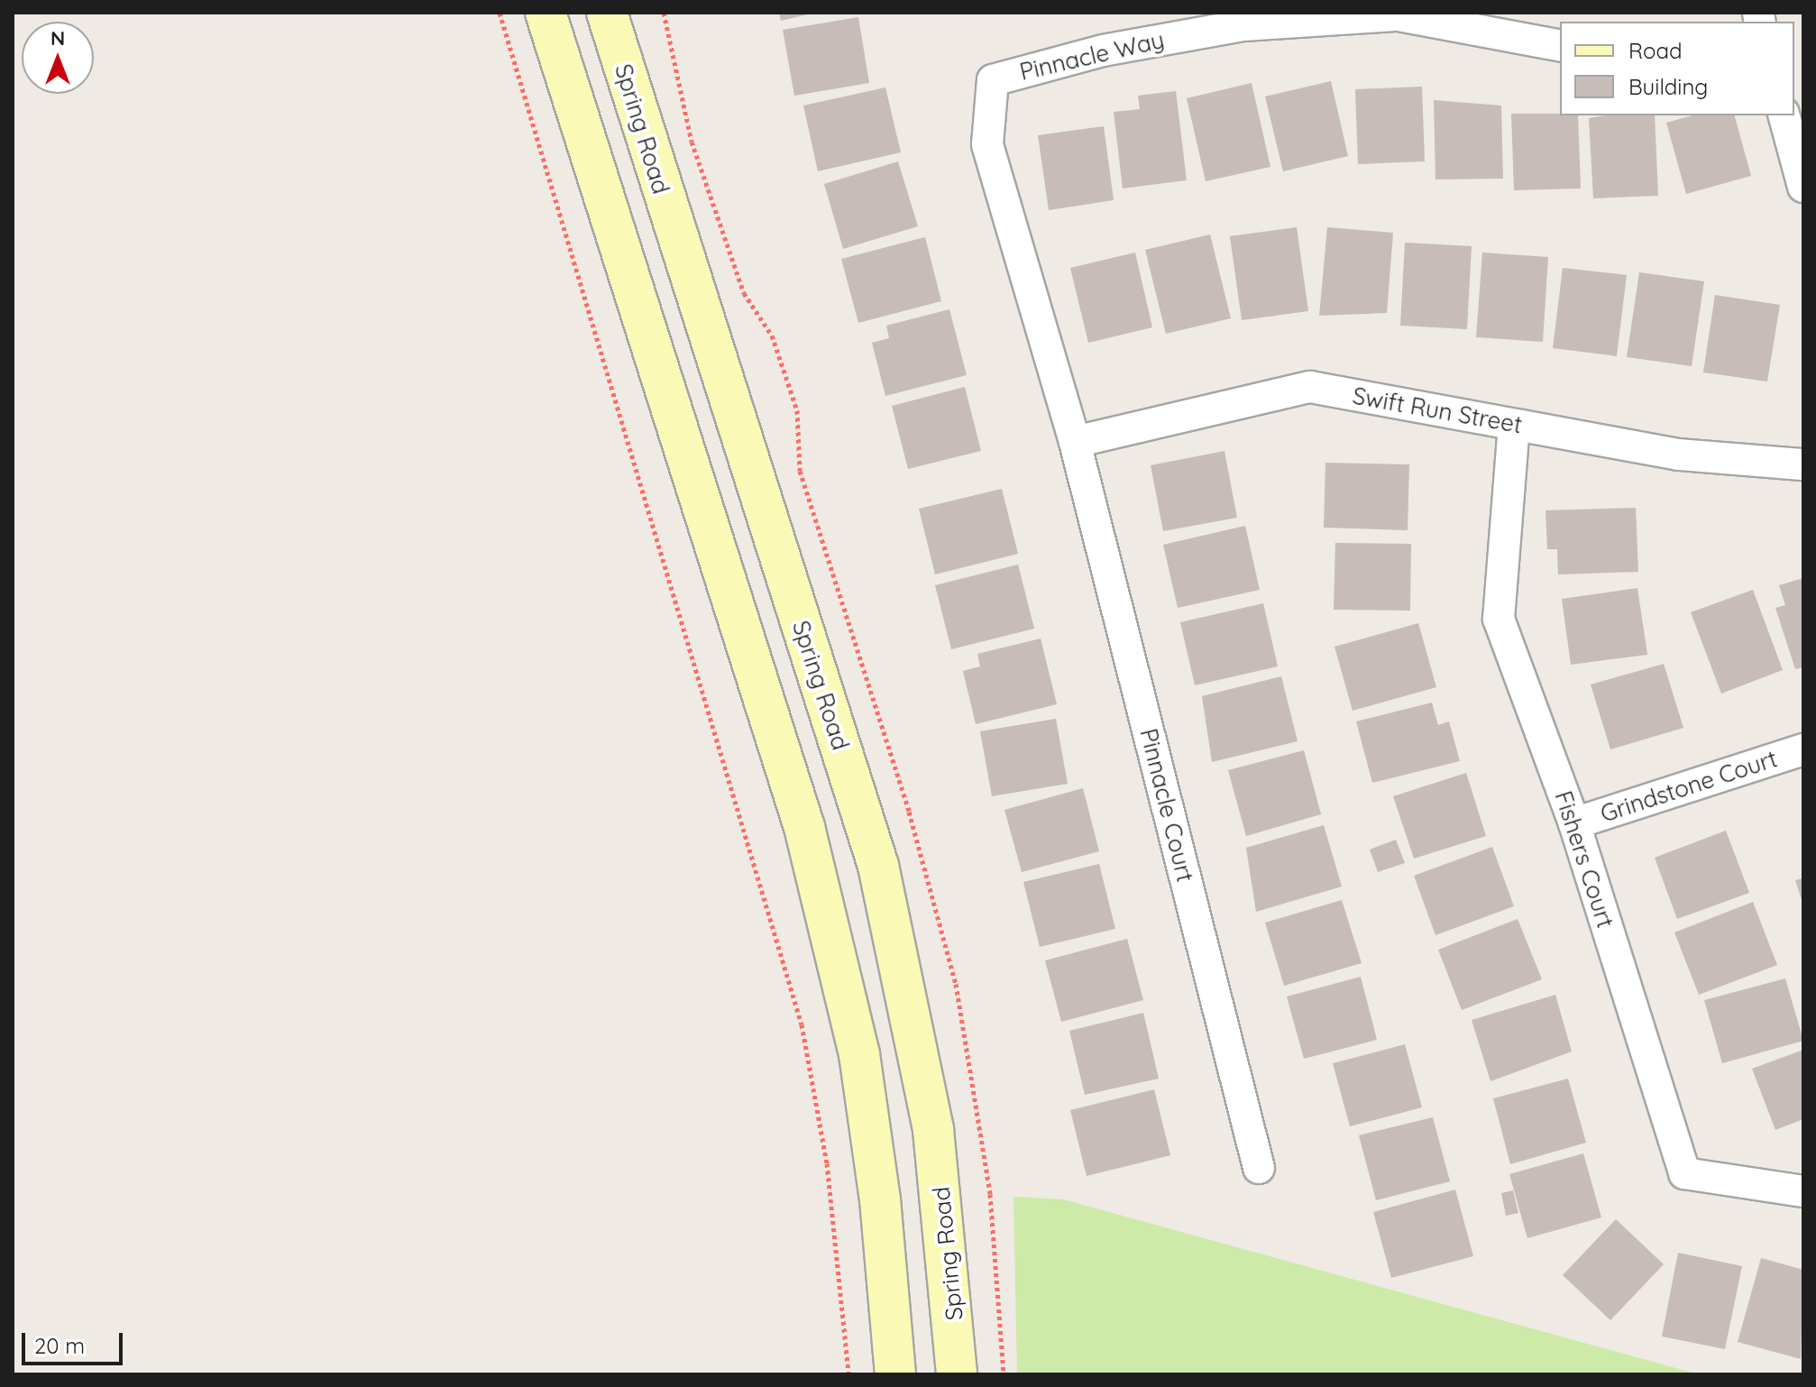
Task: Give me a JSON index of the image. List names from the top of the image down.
{
  "streets": {
    "main road": ["Spring Road"],
    "street": [
      "Pinnacle Way",
      "Swift Run Street",
      "Grindstone Court",
      "Pinnacle Court",
      "Fishers Court"
    ]
  },
  "crossings": [
    ["Pinnacle Way", "Swift Run Street"],
    ["Pinnacle Way", "Pinnacle Court"],
    ["Swift Run Street", "Pinnacle Court"],
    ["Swift Run Street", "Fishers Court"],
    ["Grindstone Court", "Fishers Court"]
  ],
  "legend": ["Road", "Building"],
  "scale_bar": "20 m",
  "north": "top"
}
